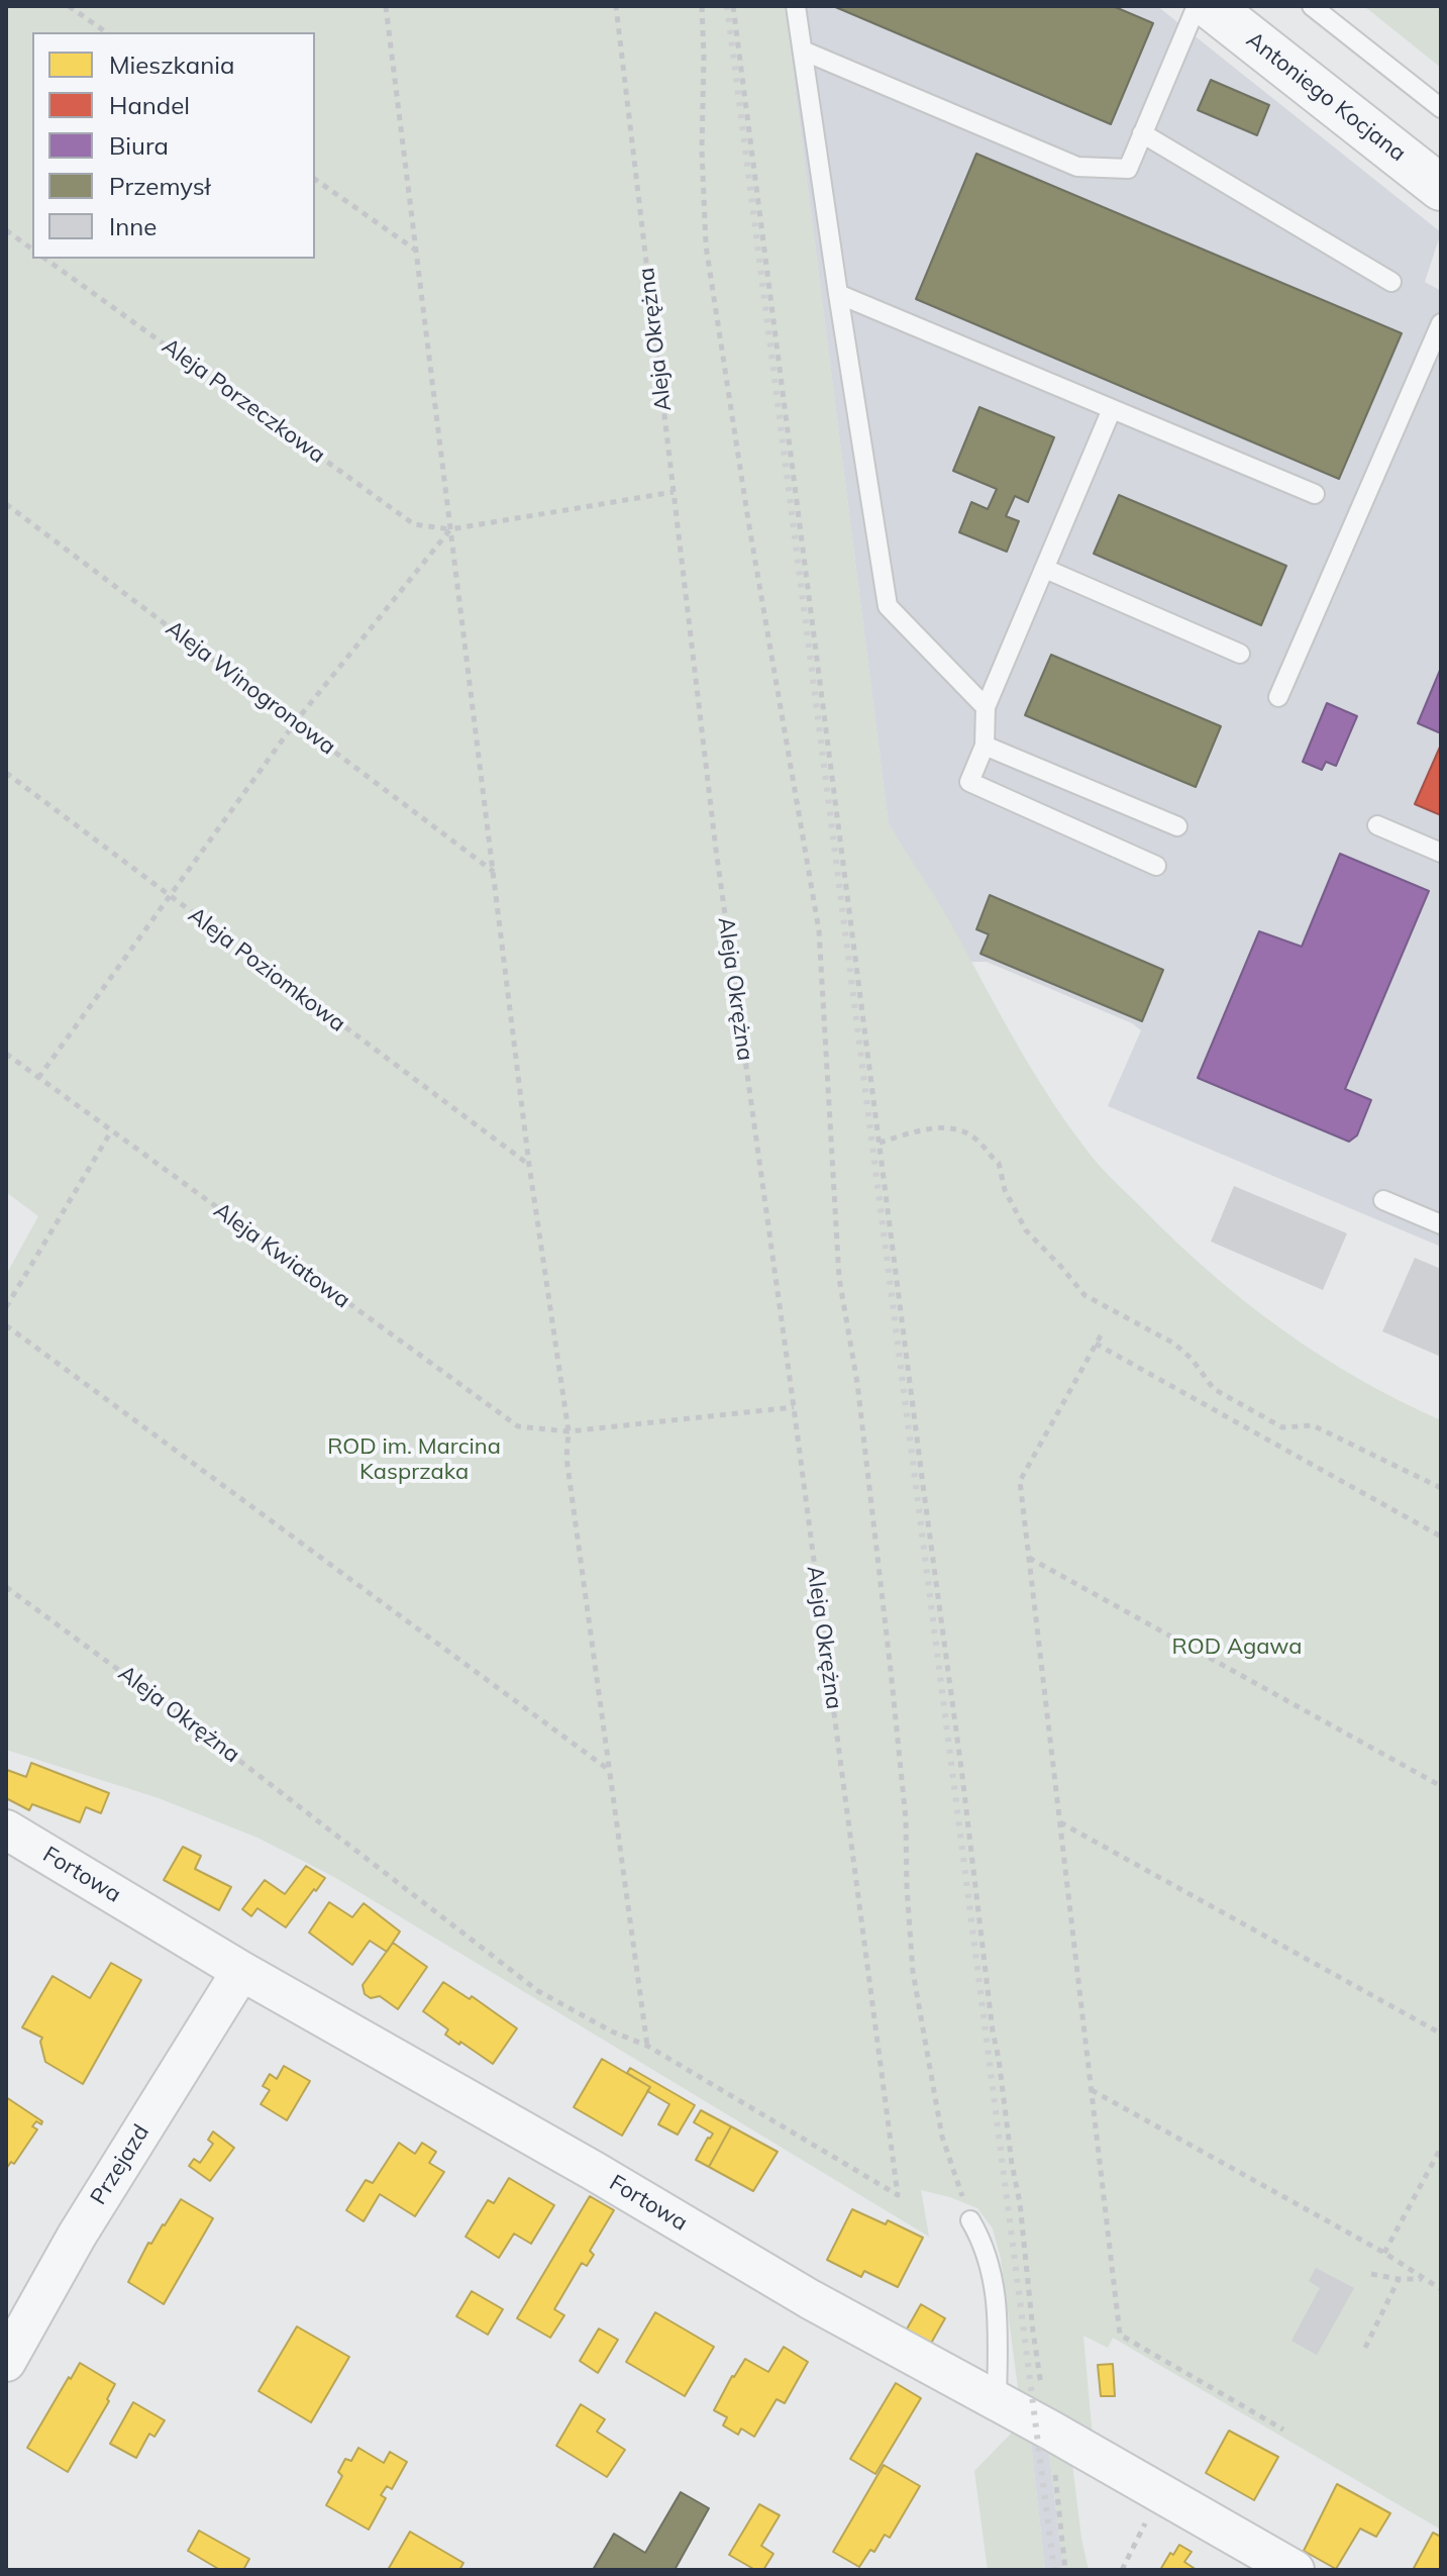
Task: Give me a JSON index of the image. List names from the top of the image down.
{
  "streets": {
    "street": ["Antoniego Kocjana", "Fortowa", "Przejazd"],
    "path": [
      "Aleja Okrężna",
      "Aleja Porzeczkowa",
      "Aleja Winogronowa",
      "Aleja Poziomkowa",
      "Aleja Kwiatowa"
    ]
  },
  "crossings": [
    ["Aleja Okrężna", "Aleja Porzeczkowa"],
    ["Aleja Okrężna", "Aleja Kwiatowa"],
    ["Fortowa", "Przejazd"]
  ],
  "parks": ["ROD im. Marcina Kasprzaka", "ROD Agawa"],
  "legend": [
    "Mieszkania",
    "Handel",
    "Biura",
    "Przemysł",
    "Inne"
  ]
}
